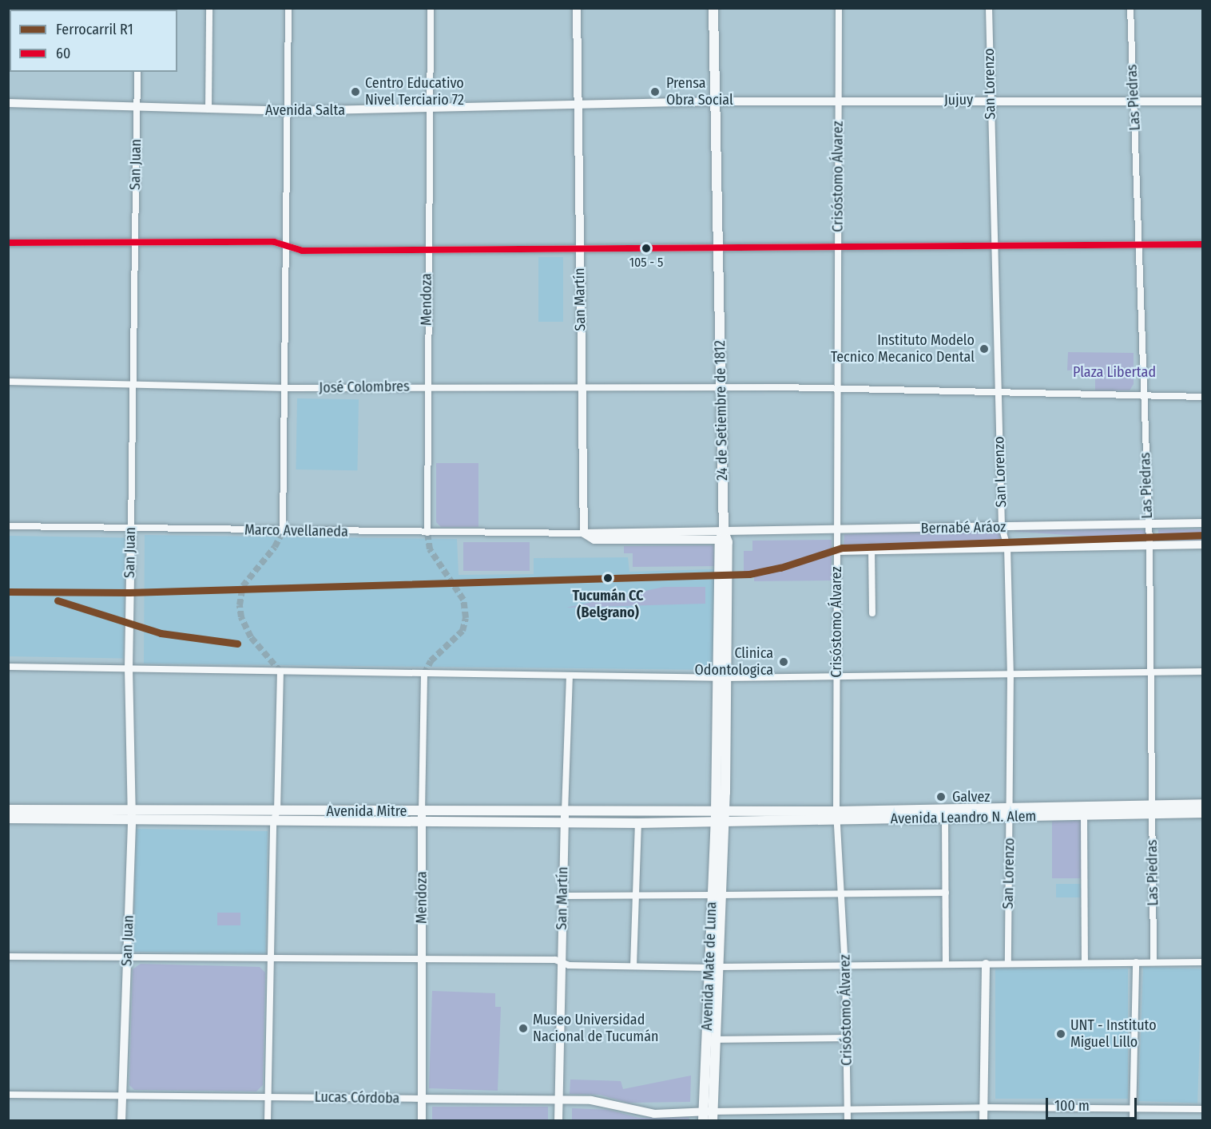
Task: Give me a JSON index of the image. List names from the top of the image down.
{
  "streets": {
    "main road": [
      "24 de Setiembre de 1812",
      "Avenida Mitre",
      "Avenida Leandro N. Alem",
      "Avenida Mate de Luna"
    ],
    "street": [
      "San Lorenzo",
      "Las Piedras",
      "Jujuy",
      "Avenida Salta",
      "San Juan",
      "Crisóstomo Álvarez",
      "Mendoza",
      "San Martín",
      "José Colombres",
      "Bernabé Aráoz",
      "Marco Avellaneda",
      "Lucas Córdoba"
    ]
  },
  "crossings": [
    ["San Lorenzo", "Jujuy"],
    ["San Lorenzo", "José Colombres"],
    ["San Lorenzo", "Bernabé Aráoz"],
    ["San Lorenzo", "Avenida Leandro N. Alem"],
    ["Las Piedras", "Jujuy"],
    ["Las Piedras", "José Colombres"],
    ["Las Piedras", "Bernabé Aráoz"],
    ["Las Piedras", "Avenida Leandro N. Alem"],
    ["Jujuy", "Avenida Salta"],
    ["Jujuy", "Crisóstomo Álvarez"],
    ["Jujuy", "24 de Setiembre de 1812"],
    ["Avenida Salta", "San Juan"],
    ["Avenida Salta", "Mendoza"],
    ["Avenida Salta", "San Martín"],
    ["Avenida Salta", "24 de Setiembre de 1812"],
    ["San Juan", "José Colombres"],
    ["San Juan", "Marco Avellaneda"],
    ["San Juan", "Avenida Mitre"],
    ["San Juan", "Lucas Córdoba"],
    ["Crisóstomo Álvarez", "José Colombres"],
    ["Crisóstomo Álvarez", "Bernabé Aráoz"],
    ["Crisóstomo Álvarez", "Avenida Leandro N. Alem"],
    ["Mendoza", "José Colombres"],
    ["Mendoza", "Marco Avellaneda"],
    ["Mendoza", "Avenida Mitre"],
    ["Mendoza", "Lucas Córdoba"],
    ["San Martín", "José Colombres"],
    ["San Martín", "Marco Avellaneda"],
    ["San Martín", "Avenida Mitre"],
    ["San Martín", "Lucas Córdoba"],
    ["José Colombres", "24 de Setiembre de 1812"],
    ["24 de Setiembre de 1812", "Bernabé Aráoz"],
    ["24 de Setiembre de 1812", "Marco Avellaneda"],
    ["24 de Setiembre de 1812", "Avenida Mitre"],
    ["24 de Setiembre de 1812", "Avenida Leandro N. Alem"],
    ["24 de Setiembre de 1812", "Avenida Mate de Luna"],
    ["Bernabé Aráoz", "Marco Avellaneda"],
    ["Avenida Mitre", "Avenida Leandro N. Alem"],
    ["Avenida Mitre", "Avenida Mate de Luna"],
    ["Avenida Leandro N. Alem", "Avenida Mate de Luna"],
    ["Avenida Mate de Luna", "Lucas Córdoba"]
  ],
  "parks": ["Plaza Libertad"],
  "places": [
    "Centro Educativo Nivel Terciario 72",
    "Prensa Obra Social",
    "105 - 5",
    "Instituto Modelo Tecnico Mecanico Dental",
    "Tucumán CC (Belgrano)",
    "Clinica Odontologica",
    "Galvez",
    "Museo Universidad Nacional de Tucumán",
    "UNT - Instituto Miguel Lillo"
  ],
  "lines": ["transit line 60", "rail line R1"],
  "legend": ["Ferrocarril R1", "60"],
  "scale_bar": "100 m"
}
